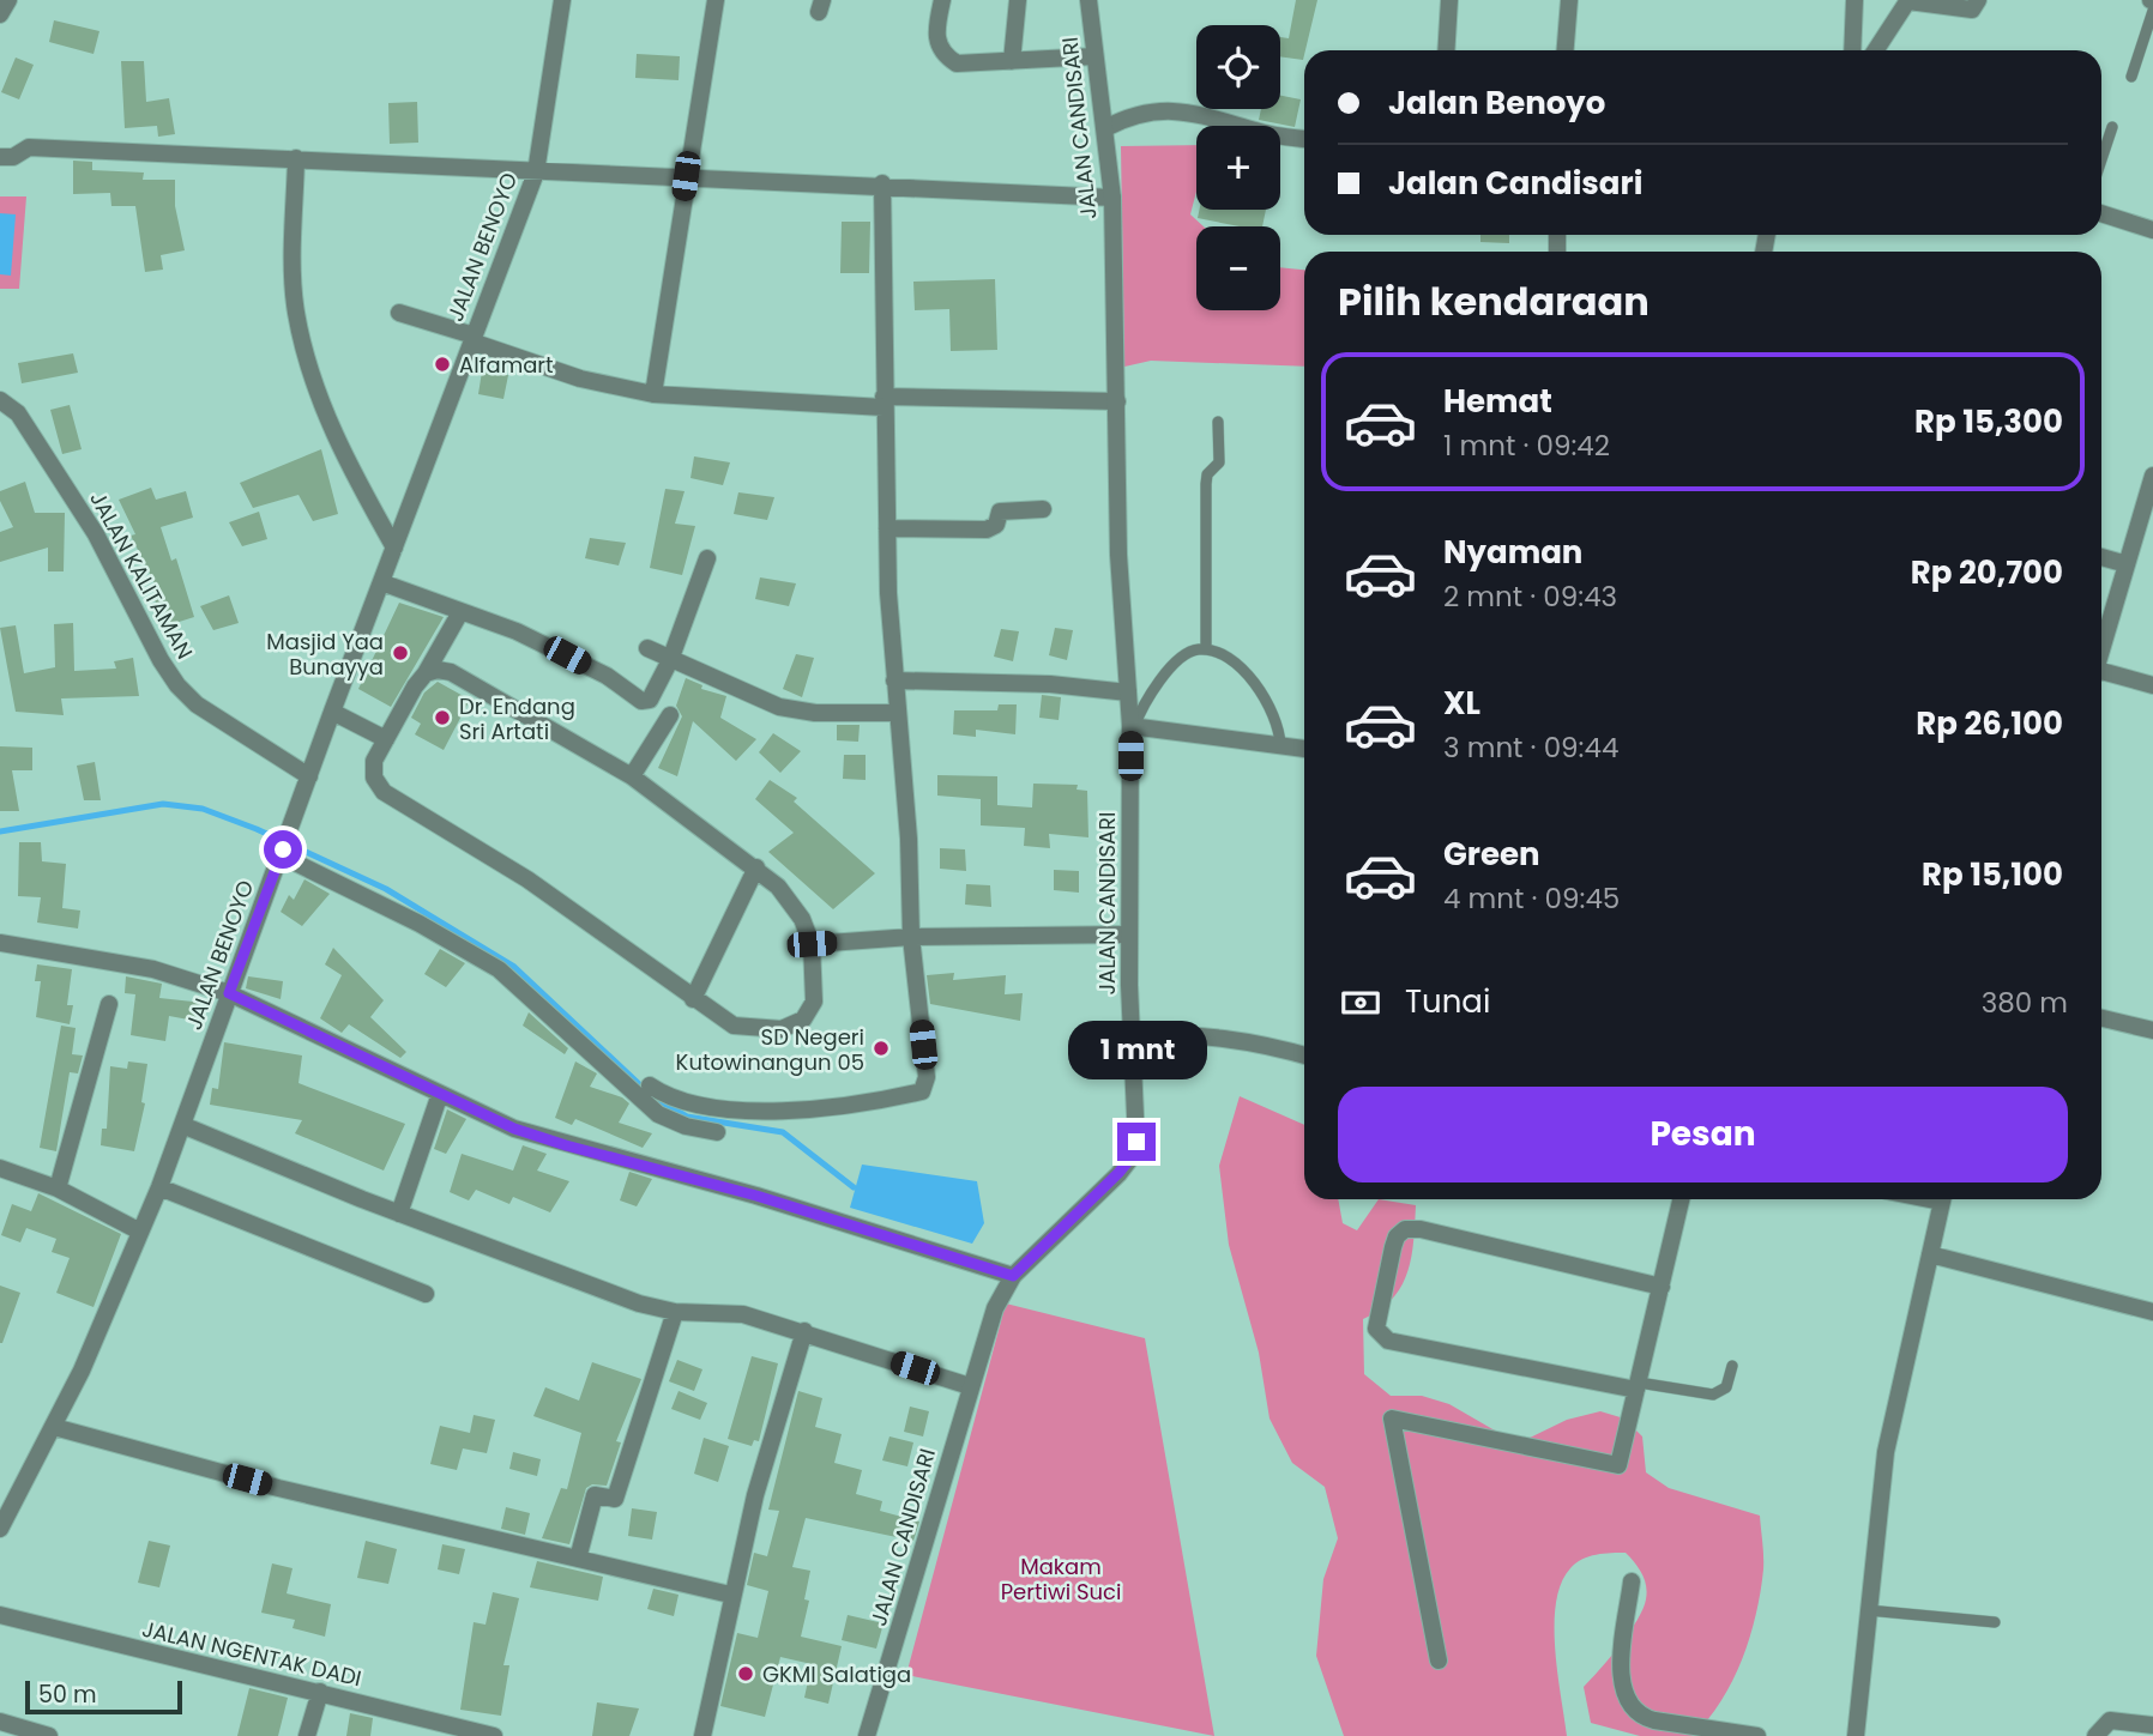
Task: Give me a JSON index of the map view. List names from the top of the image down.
{
  "streets": {
    "street": [
      "JALAN CANDISARI",
      "JALAN BENOYO",
      "JALAN KALITAMAN",
      "JALAN NGENTAK DADI"
    ]
  },
  "crossings": [
    ["JALAN BENOYO", "JALAN KALITAMAN"]
  ],
  "parks": ["Makam Pertiwi Suci"],
  "places": [
    "Alfamart",
    "Masjid Yaa Bunayya",
    "Dr. Endang Sri Artati",
    "SD Negeri Kutowinangun 05",
    "GKMI Salatiga"
  ],
  "scale_bar": "50 m",
  "page": {
    "map_buttons": ["+", "−"],
    "banner": ["Jalan Benoyo", "Jalan Candisari"],
    "heading": "Pilih kendaraan",
    "list": [
      {
        "name": "Hemat",
        "note": "1 mnt · 09:42",
        "value": "Rp 15,300"
      },
      {
        "name": "Nyaman",
        "note": "2 mnt · 09:43",
        "value": "Rp 20,700"
      },
      {
        "name": "XL",
        "note": "3 mnt · 09:44",
        "value": "Rp 26,100"
      },
      {
        "name": "Green",
        "note": "4 mnt · 09:45",
        "value": "Rp 15,100"
      }
    ],
    "pay": ["Tunai", "380 m"],
    "bubble": "1 mnt",
    "buttons": "Pesan",
    "scale": "50 m"
  }
}
